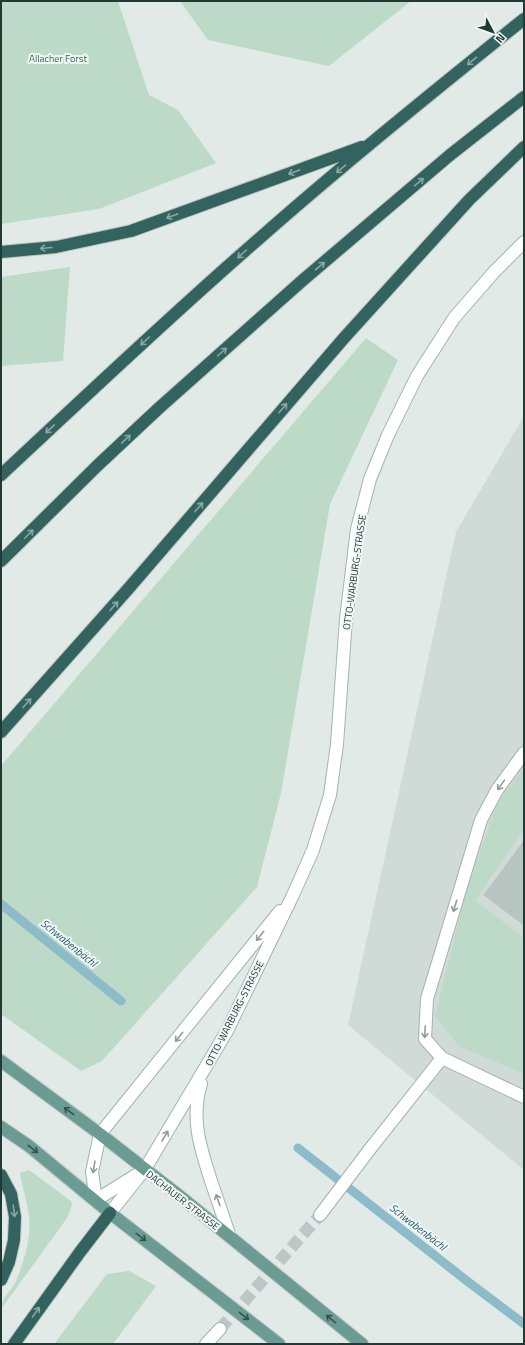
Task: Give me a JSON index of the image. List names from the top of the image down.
{
  "streets": {
    "main road": ["OTTO-WARBURG-STRASSE", "DACHAUER STRASSE"]
  },
  "crossings": [
    ["OTTO-WARBURG-STRASSE", "DACHAUER STRASSE"]
  ],
  "water": ["Schwabenbächl"],
  "parks": ["Allacher Forst"],
  "north": "bottom right"
}
